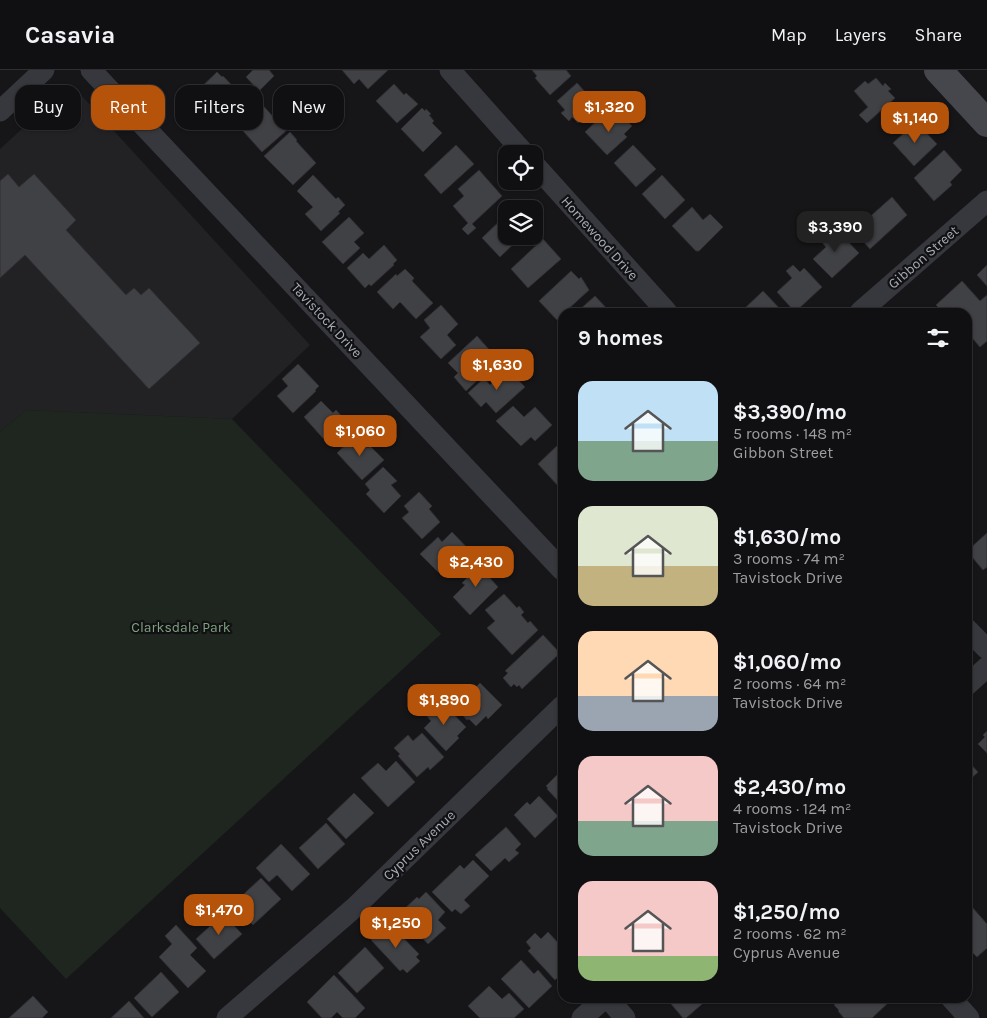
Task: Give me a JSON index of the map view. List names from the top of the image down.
{
  "streets": {
    "street": [
      "Homewood Drive",
      "Gibbon Street",
      "Tavistock Drive",
      "Cyprus Avenue"
    ]
  },
  "parks": ["Clarksdale Park"],
  "page": {
    "header": "Casavia",
    "nav": ["Map", "Layers", "Share"],
    "chip": [
      "Buy",
      "Rent",
      "Filters",
      "New"
    ],
    "price": [
      "$1,320",
      "$1,140",
      "$3,390",
      "$1,630",
      "$1,060",
      "$2,430",
      "$1,890",
      "$1,470",
      "$1,250"
    ],
    "heading": "9 homes",
    "list": [
      {
        "name": "$3,390/mo",
        "note": "5 rooms · 148 m² · Gibbon Street"
      },
      {
        "name": "$1,630/mo",
        "note": "3 rooms · 74 m² · Tavistock Drive"
      },
      {
        "name": "$1,060/mo",
        "note": "2 rooms · 64 m² · Tavistock Drive"
      },
      {
        "name": "$2,430/mo",
        "note": "4 rooms · 124 m² · Tavistock Drive"
      },
      {
        "name": "$1,250/mo",
        "note": "2 rooms · 62 m² · Cyprus Avenue"
      }
    ]
  }
}
